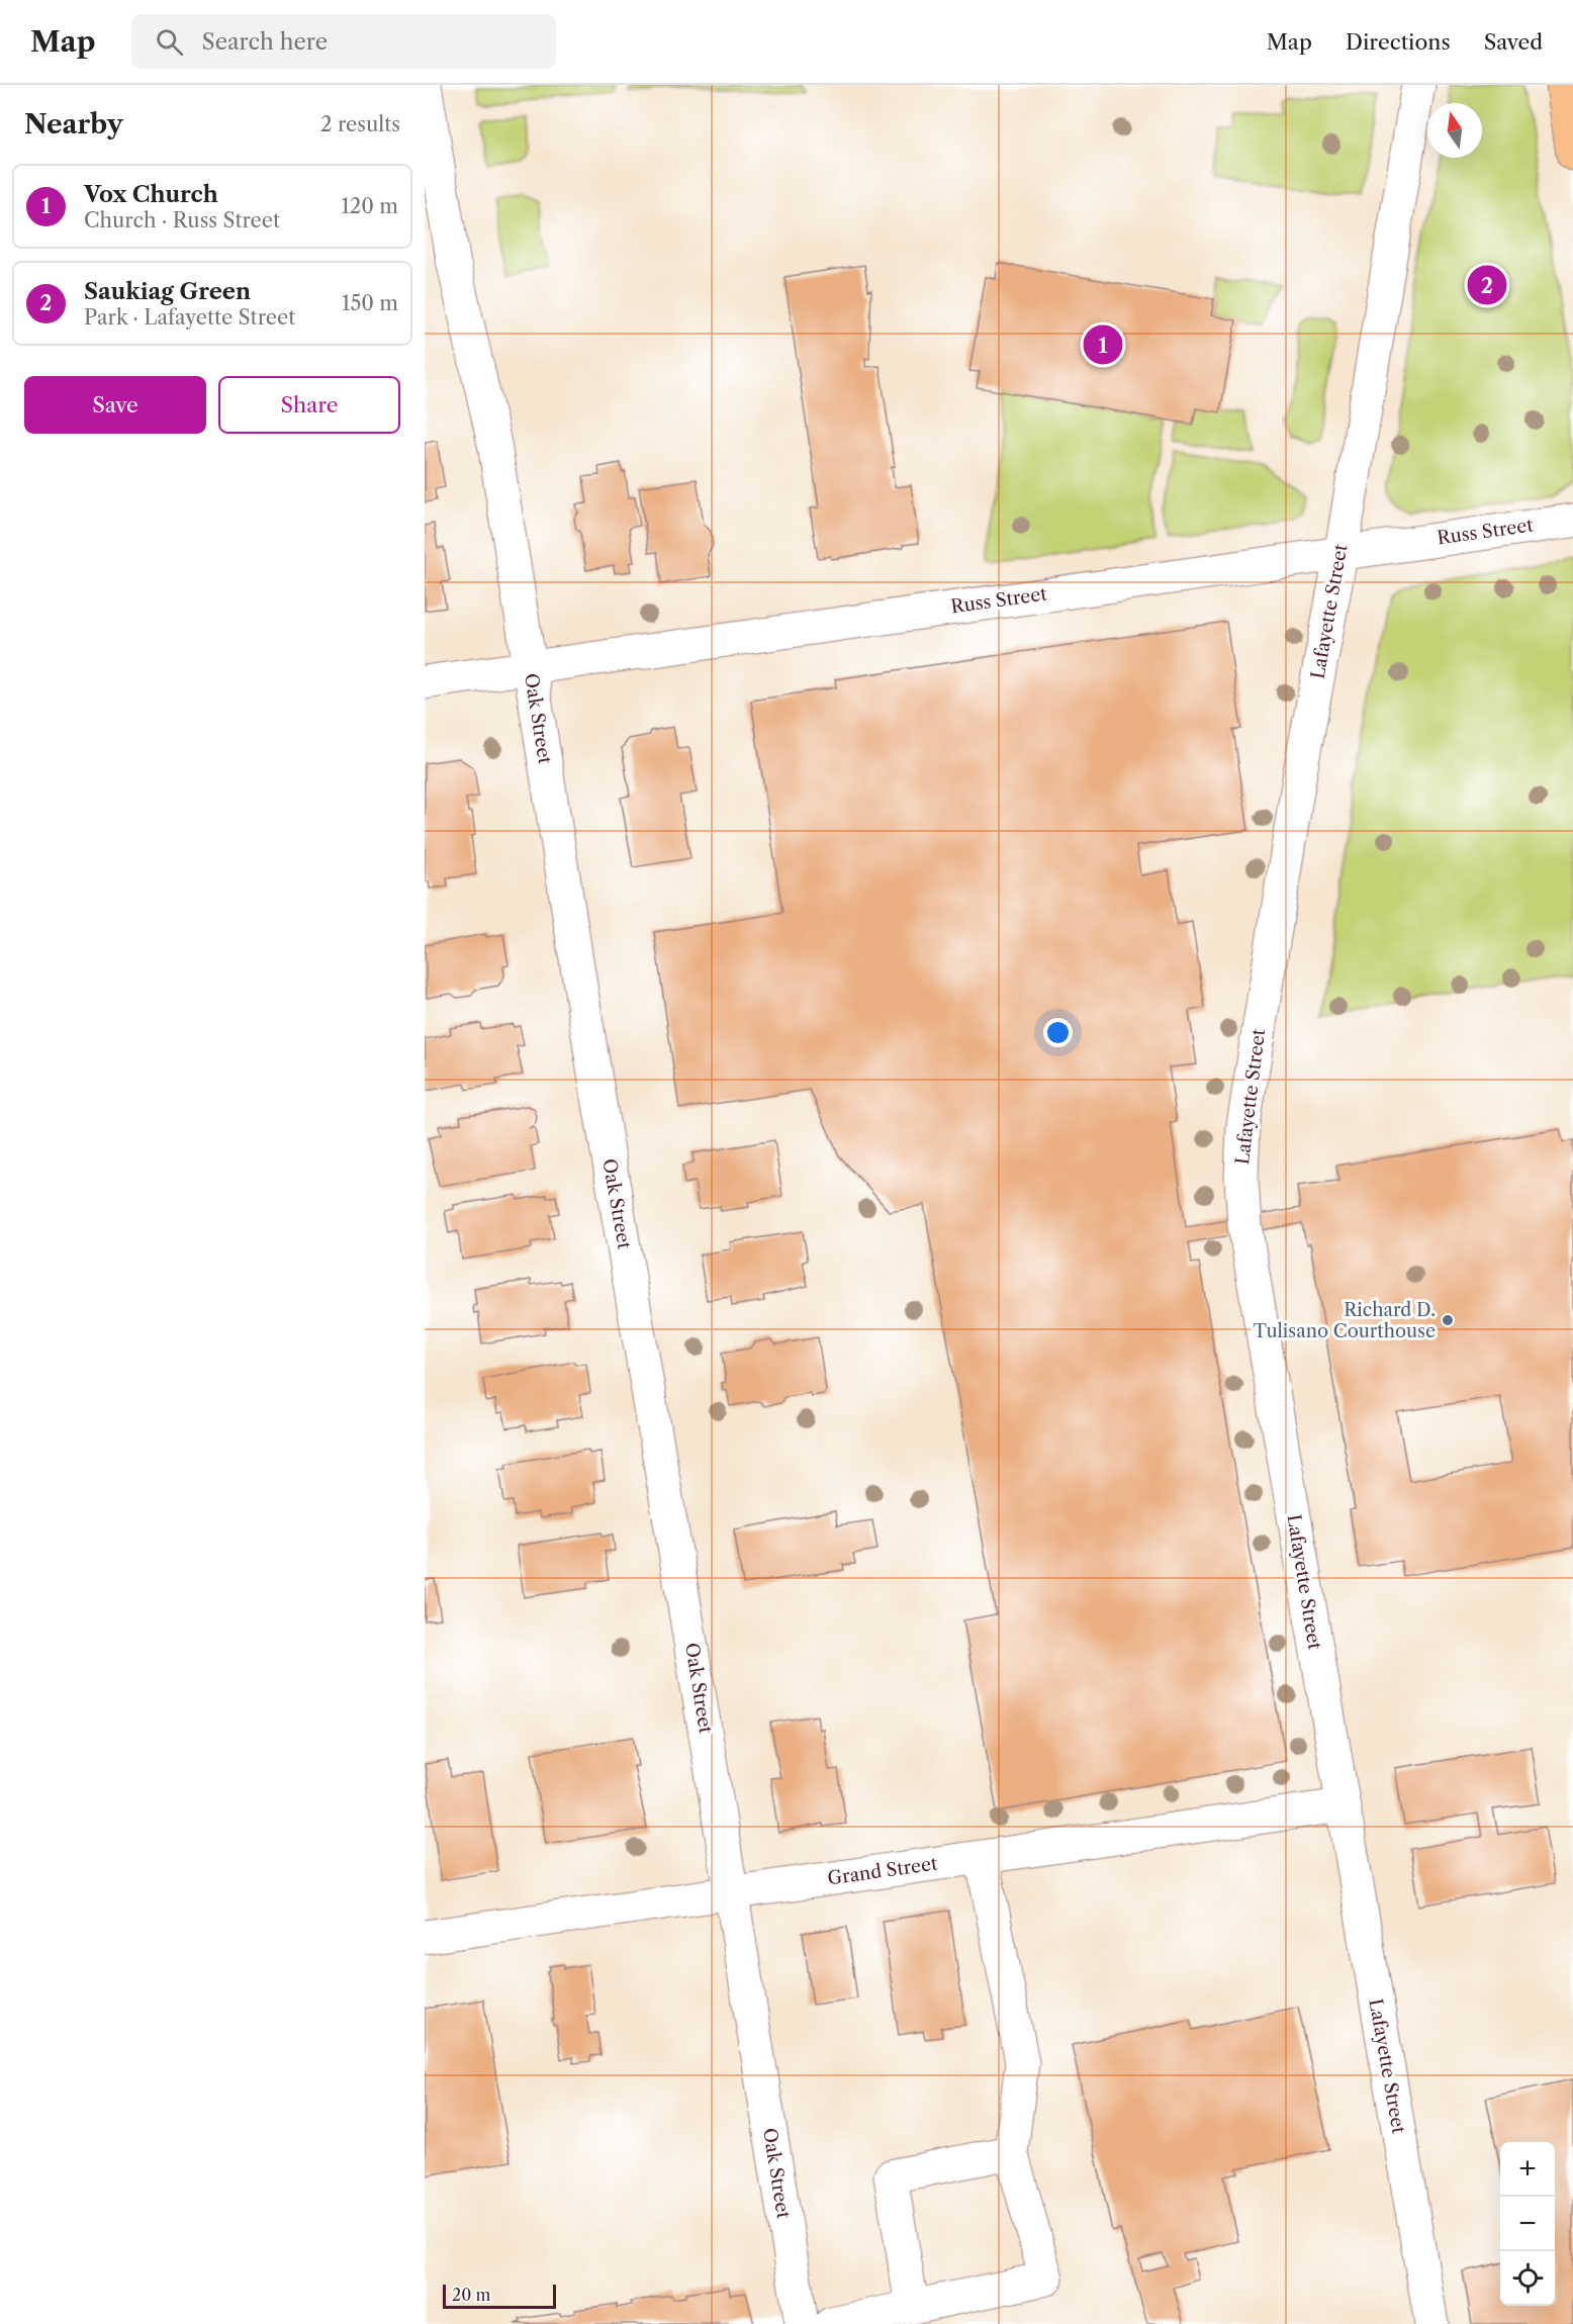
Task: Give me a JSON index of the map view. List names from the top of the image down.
{
  "streets": {
    "street": [
      "Russ Street",
      "Lafayette Street",
      "Oak Street",
      "Grand Street"
    ]
  },
  "crossings": [
    ["Russ Street", "Lafayette Street"],
    ["Russ Street", "Oak Street"],
    ["Lafayette Street", "Grand Street"],
    ["Oak Street", "Grand Street"]
  ],
  "places": ["Richard D. Tulisano Courthouse"],
  "scale_bar": "20 m",
  "north": "top",
  "page": {
    "header": "Map",
    "search": "Search here",
    "nav": ["Map", "Directions", "Saved"],
    "heading": ["Nearby", "2 results"],
    "list": [
      {
        "mark": "1",
        "name": "Vox Church",
        "note": "Church · Russ Street",
        "value": "120 m"
      },
      {
        "mark": "2",
        "name": "Saukiag Green",
        "note": "Park · Lafayette Street",
        "value": "150 m"
      }
    ],
    "pins": ["2", "1"],
    "buttons": ["Save", "Share"],
    "map_buttons": ["+", "−"],
    "scale": "20 m"
  }
}
